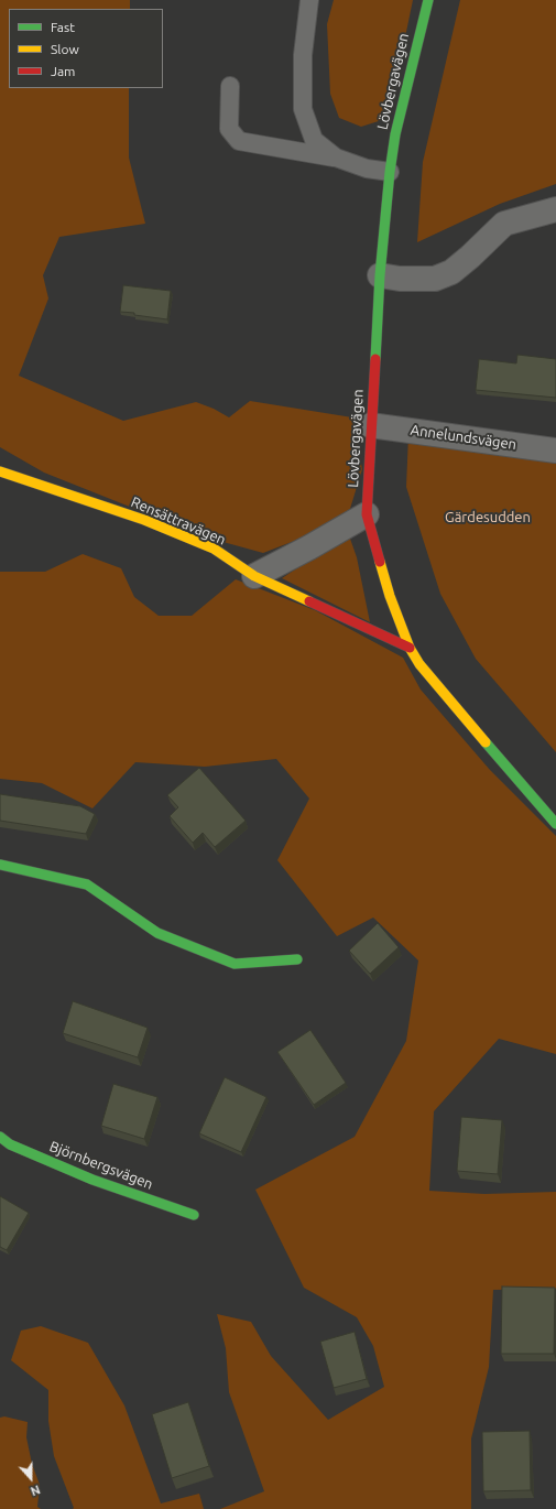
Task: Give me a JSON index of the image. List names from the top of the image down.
{
  "streets": {
    "street": [
      "Lövbergavägen",
      "Annelundsvägen",
      "Rensättravägen",
      "Björnbergsvägen"
    ]
  },
  "crossings": [
    ["Lövbergavägen", "Annelundsvägen"],
    ["Lövbergavägen", "Rensättravägen"]
  ],
  "parks": ["Gärdesudden"],
  "legend": ["Fast", "Slow", "Jam"],
  "north": "bottom"
}
